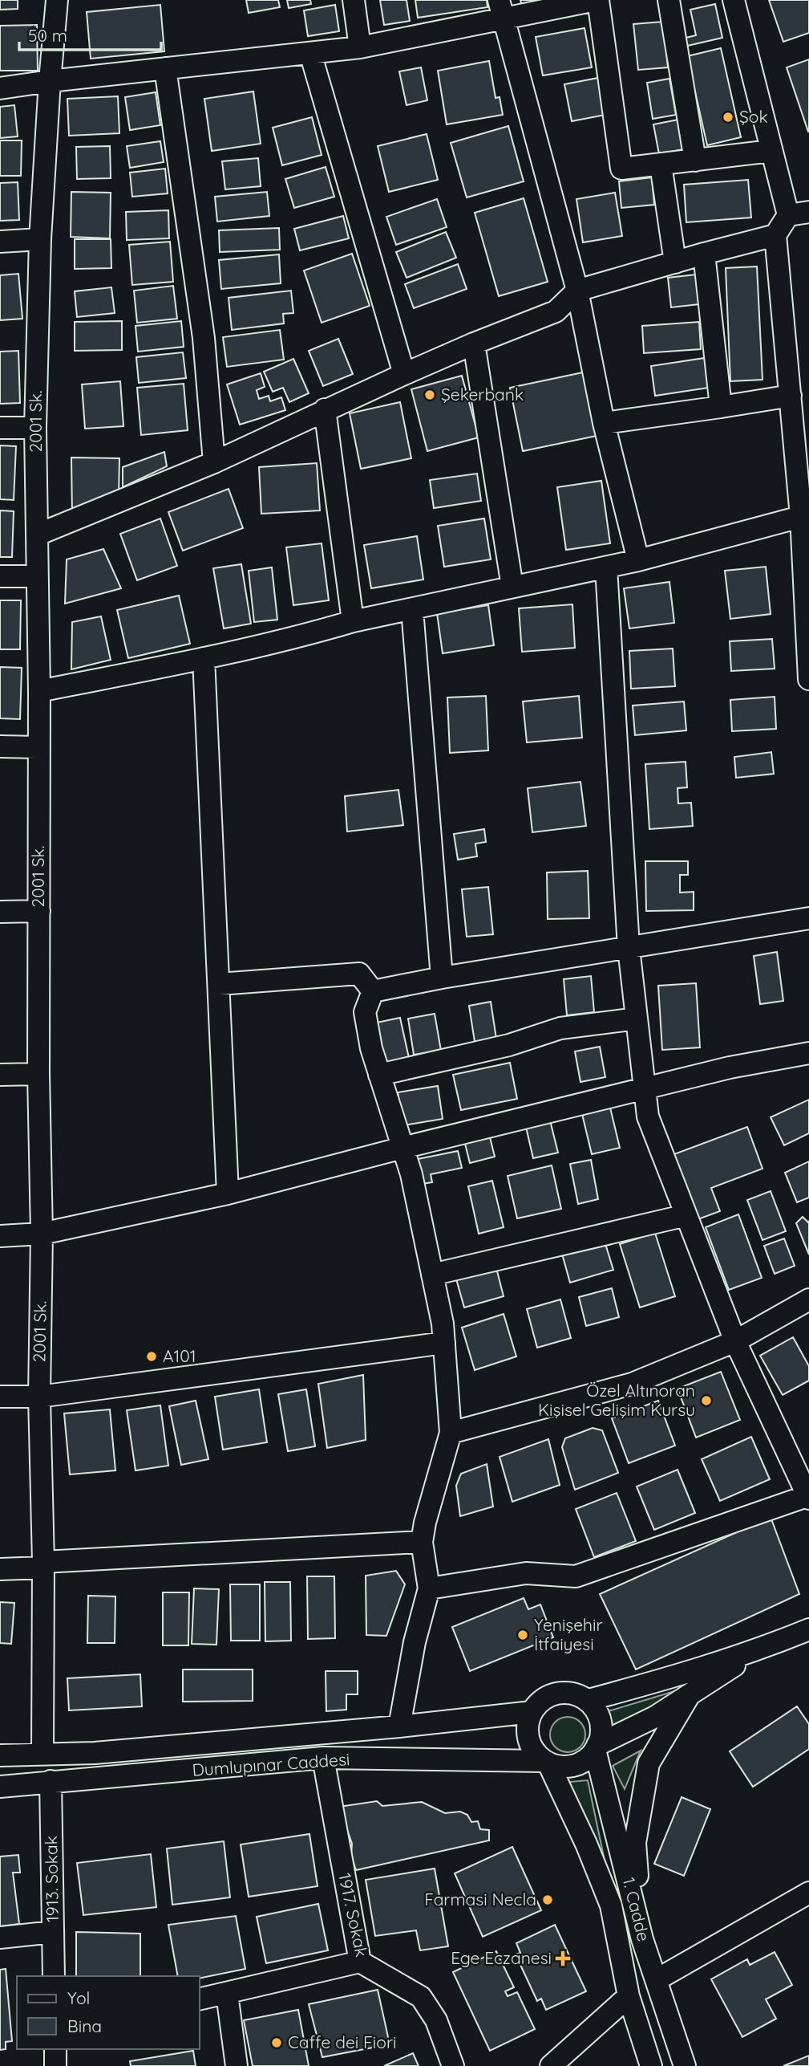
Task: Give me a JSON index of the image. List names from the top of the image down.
{
  "streets": {
    "street": [
      "2001 Sk.",
      "Dumlupınar Caddesi",
      "1913. Sokak",
      "1. Cadde",
      "1917. Sokak"
    ]
  },
  "crossings": [
    ["2001 Sk.", "Dumlupınar Caddesi"],
    ["Dumlupınar Caddesi", "1913. Sokak"],
    ["Dumlupınar Caddesi", "1. Cadde"],
    ["Dumlupınar Caddesi", "1917. Sokak"]
  ],
  "places": {
    "other": [
      "Şok",
      "Şekerbank",
      "A101",
      "Özel Altınoran Kişisel Gelişim Kursu",
      "Yenişehir İtfaiyesi",
      "Farmasi Necla",
      "Caffe dei Fiori"
    ],
    "health": ["Ege Eczanesi"]
  },
  "legend": ["Yol", "Bina"],
  "scale_bar": "50 m"
}
